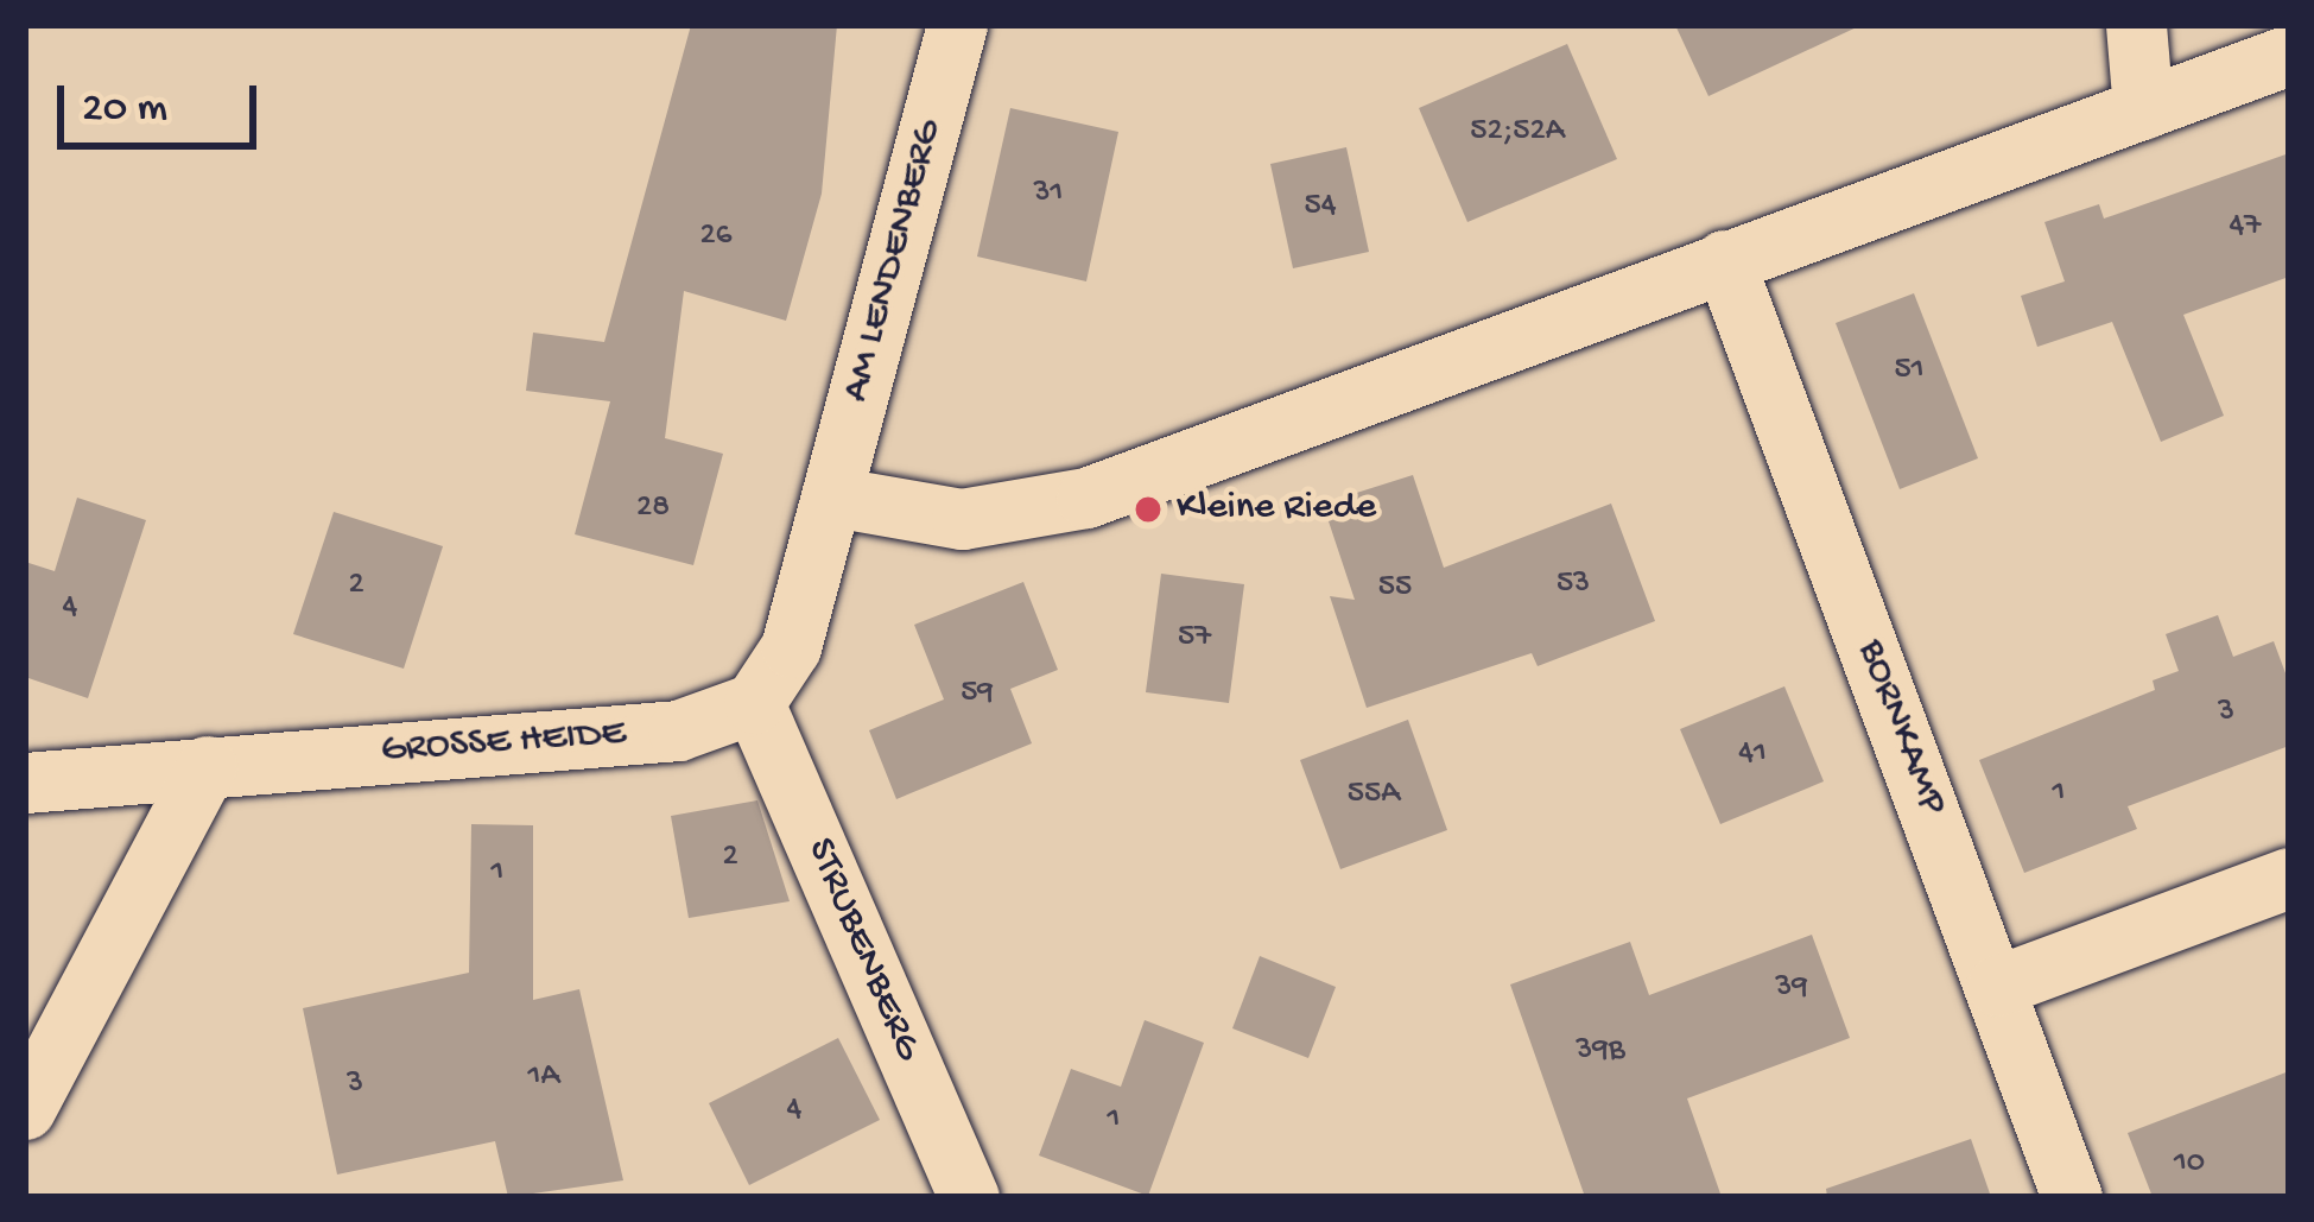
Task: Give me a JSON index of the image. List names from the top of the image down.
{
  "streets": {
    "street": [
      "AM LENDENBERG",
      "BORNKAMP",
      "GROSSE HEIDE",
      "STRUBENBERG"
    ]
  },
  "crossings": [
    ["GROSSE HEIDE", "STRUBENBERG"]
  ],
  "places": ["Kleine Riede"],
  "house_numbers": [
    "52;52A",
    "31",
    "54",
    "47",
    "26",
    "51",
    "28",
    "53",
    "2",
    "55",
    "4",
    "57",
    "59",
    "3",
    "41",
    "1",
    "55A",
    "2",
    "1",
    "39",
    "39B",
    "1A",
    "3",
    "4",
    "1",
    "10"
  ],
  "scale_bar": "20 m"
}
